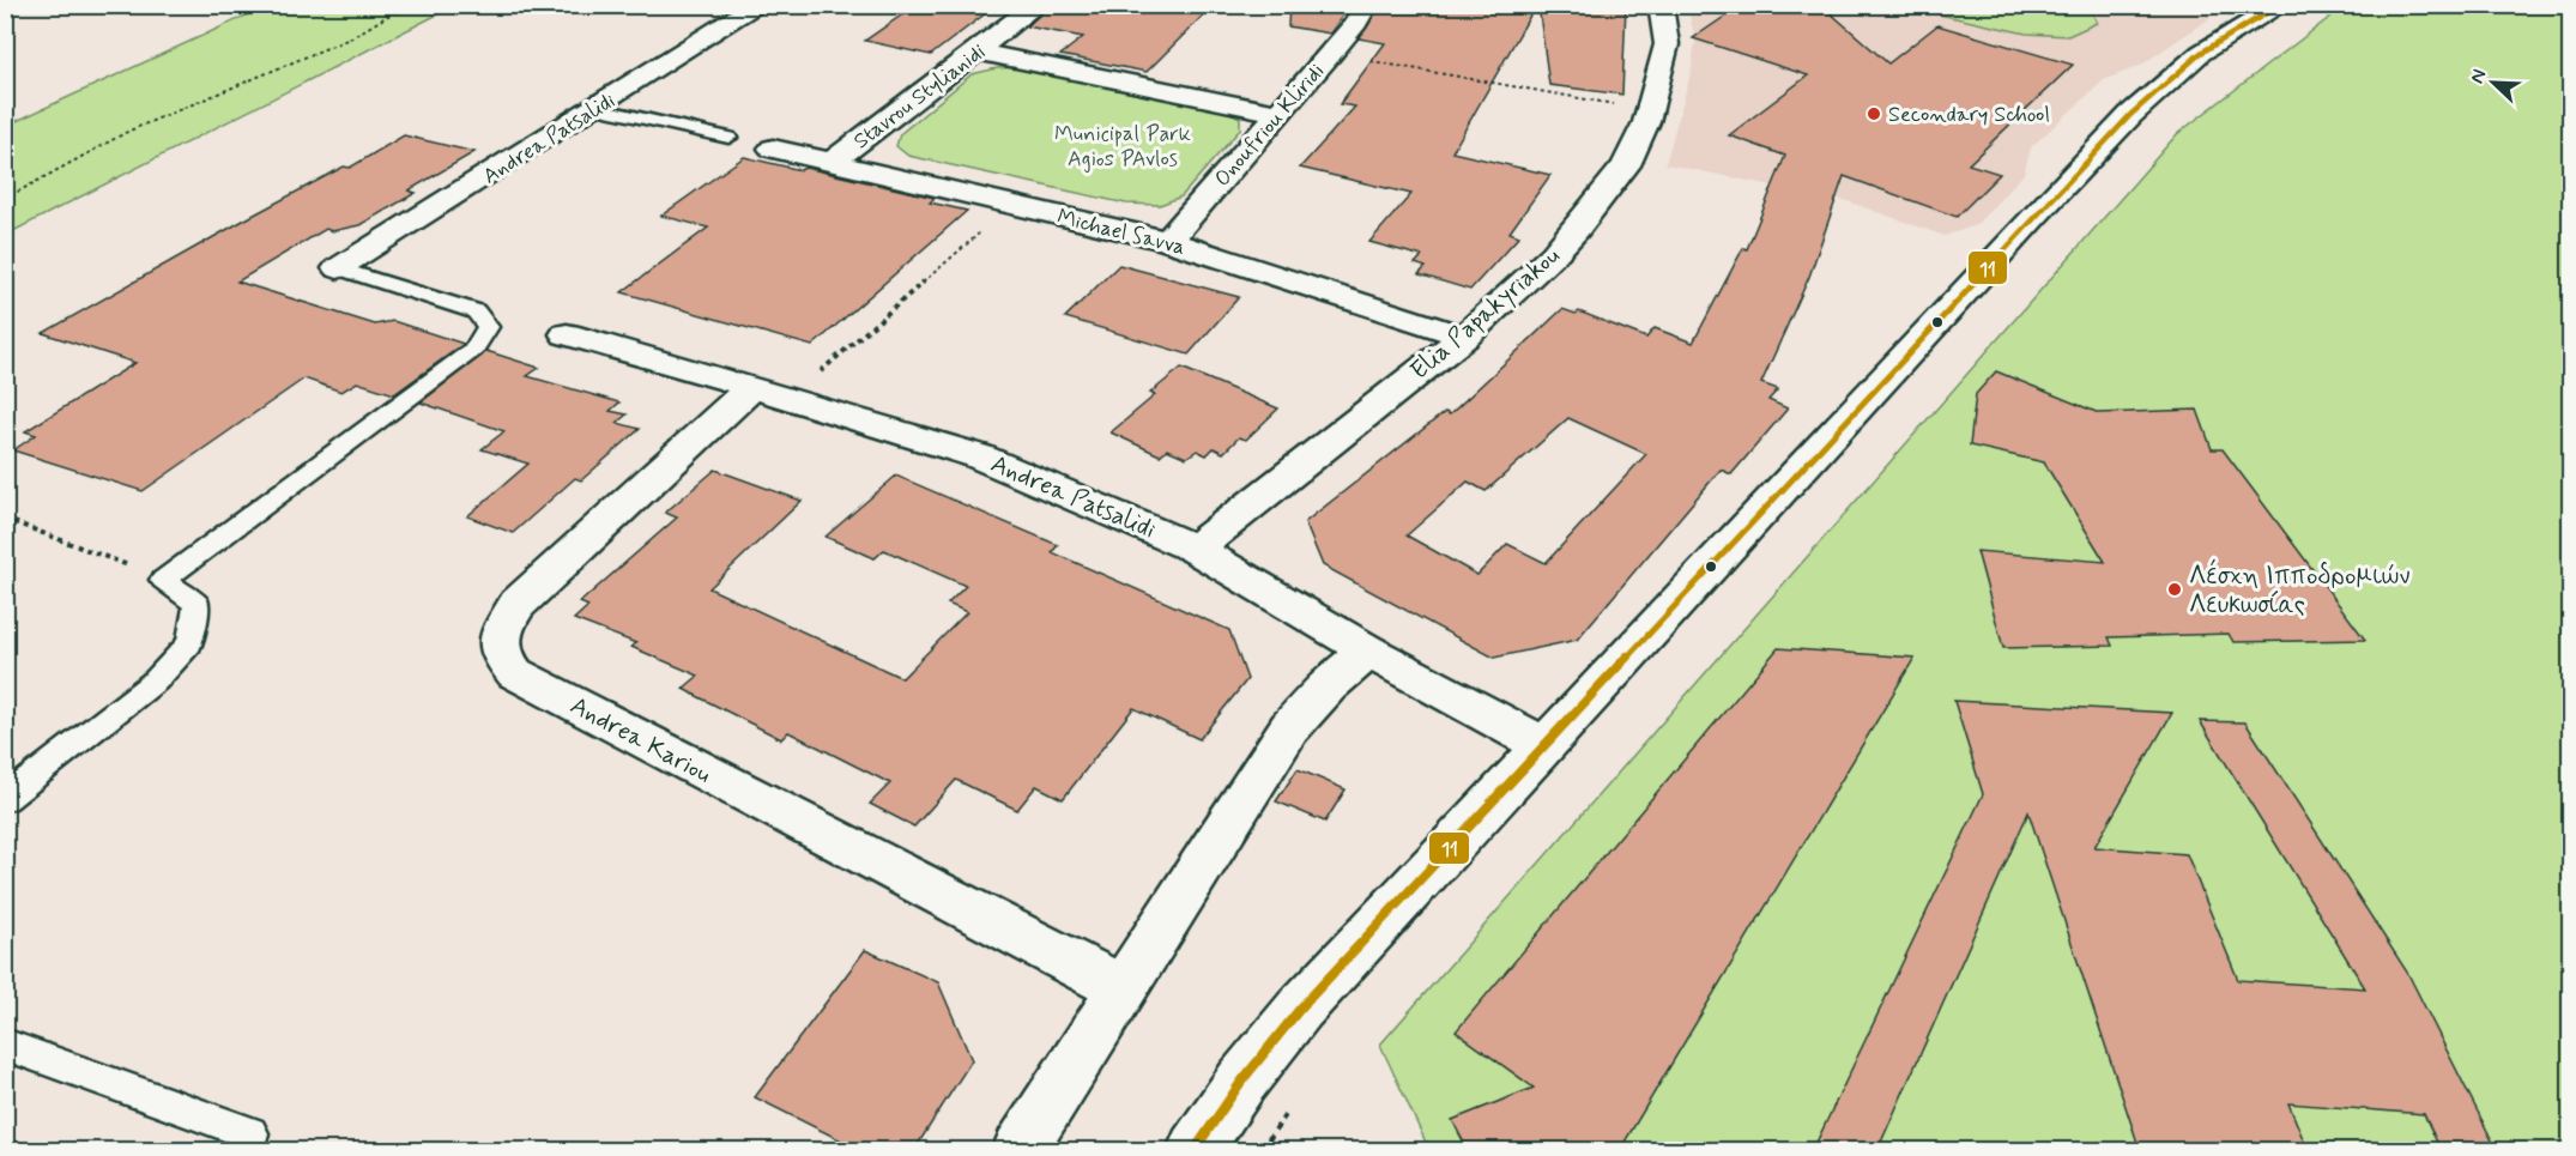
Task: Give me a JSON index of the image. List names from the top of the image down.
{
  "streets": {
    "street": [
      "Stavrou Stylianidi",
      "Onoufriou Kliridi",
      "Andrea Patsalidi",
      "Michael Savva",
      "Elia Papakyriakou",
      "Andrea Kariou"
    ]
  },
  "crossings": [
    ["Stavrou Stylianidi", "Michael Savva"],
    ["Onoufriou Kliridi", "Michael Savva"],
    ["Andrea Patsalidi", "Elia Papakyriakou"],
    ["Andrea Patsalidi", "Andrea Kariou"],
    ["Michael Savva", "Elia Papakyriakou"]
  ],
  "parks": ["Municipal Park Agios PAvlos"],
  "places": ["Secondary School", "Λέσχη Ιπποδρομιών Λευκωσίας"],
  "lines": ["transit line 11"],
  "north": "top left"
}
